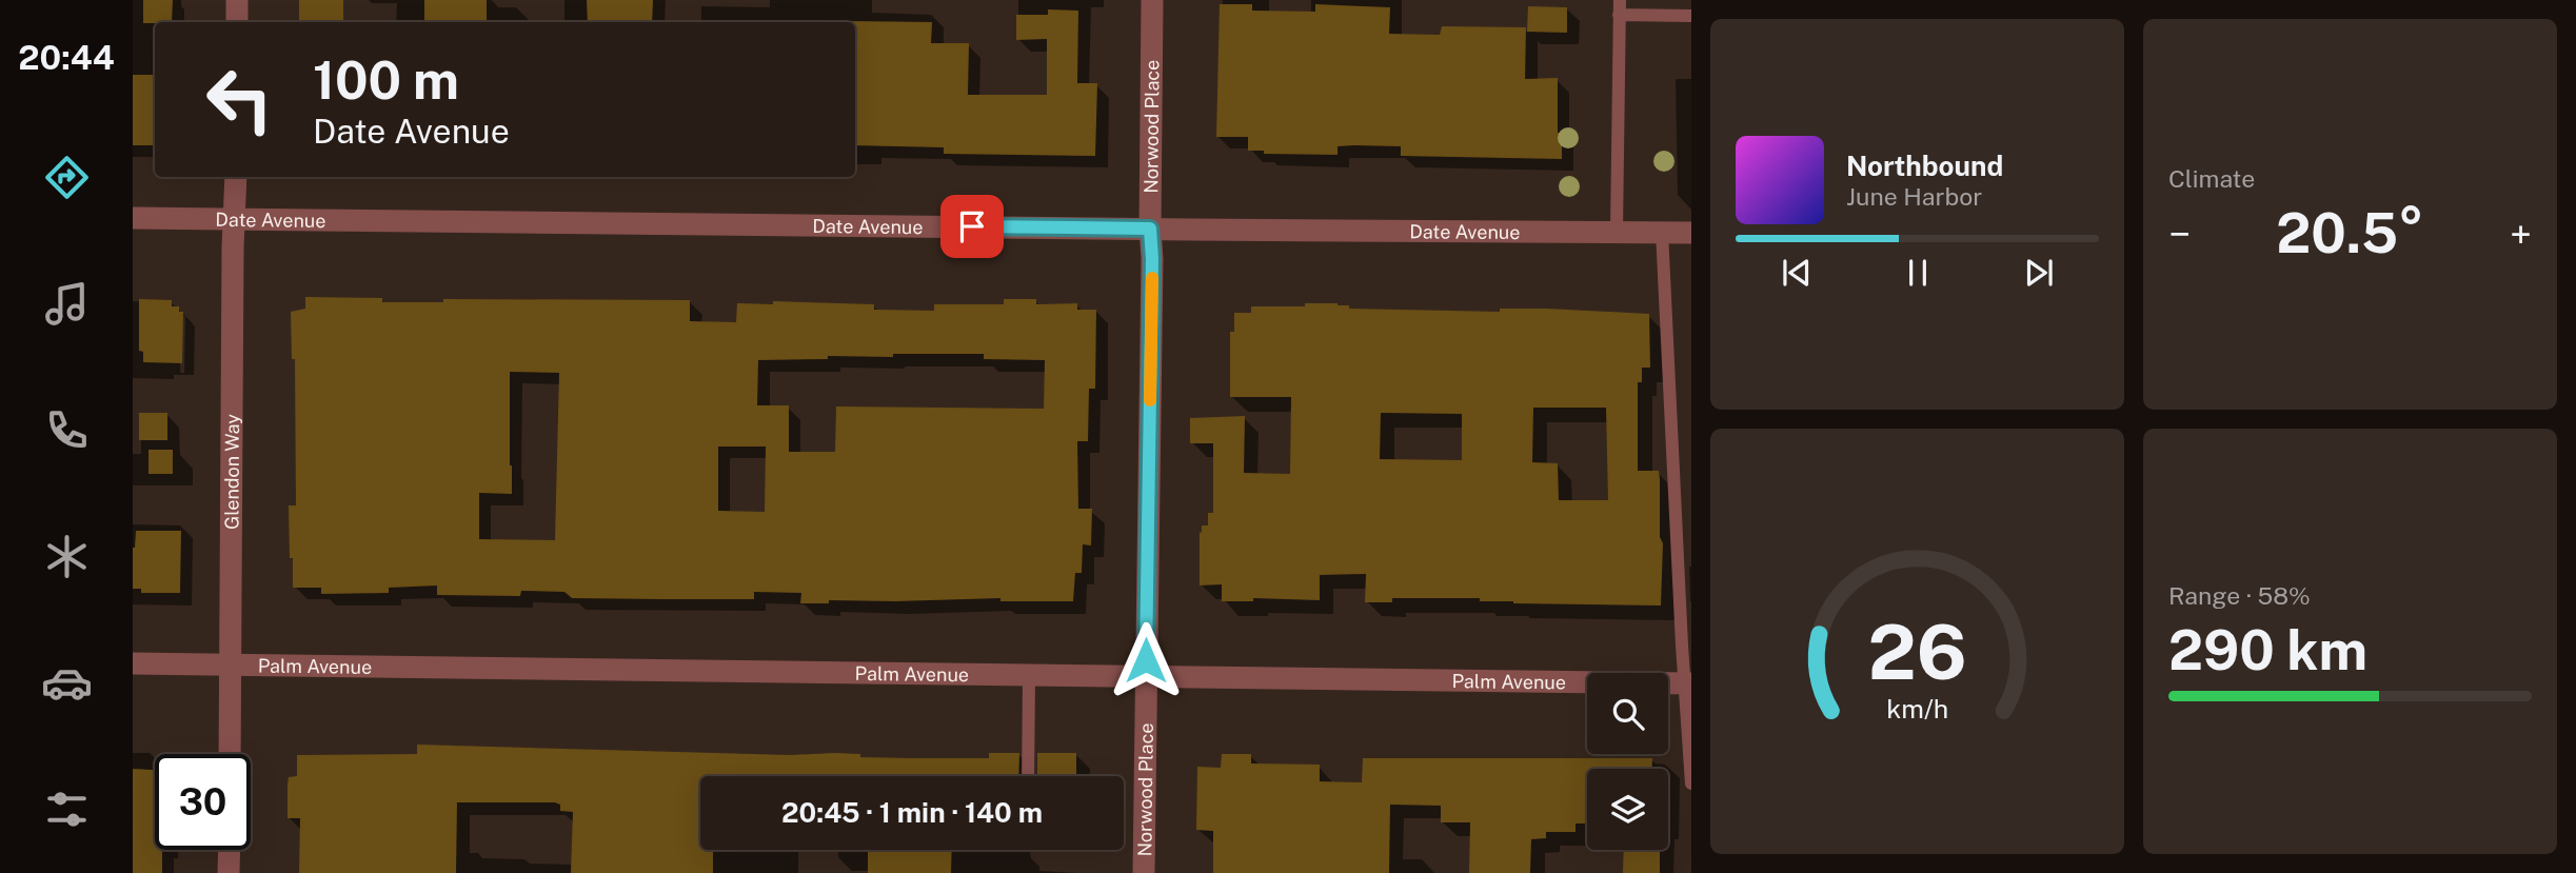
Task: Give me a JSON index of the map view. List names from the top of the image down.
{
  "streets": {
    "street": [
      "Norwood Place",
      "Date Avenue",
      "Glendon Way",
      "Palm Avenue"
    ]
  },
  "crossings": [
    ["Norwood Place", "Date Avenue"],
    ["Norwood Place", "Palm Avenue"],
    ["Date Avenue", "Glendon Way"],
    ["Glendon Way", "Palm Avenue"]
  ],
  "page": {
    "tabs": "20:44",
    "tile": [
      "Climate",
      ["Range · 58%", "290 km"]
    ],
    "turn": ["100 m", "Date Avenue"],
    "song": ["Northbound", "June Harbor"],
    "heat": ["−", "20.5°", "+"],
    "limit": "30",
    "trip": "20:45 · 1 min · 140 m",
    "gauge": ["26", "km/h"]
  }
}
